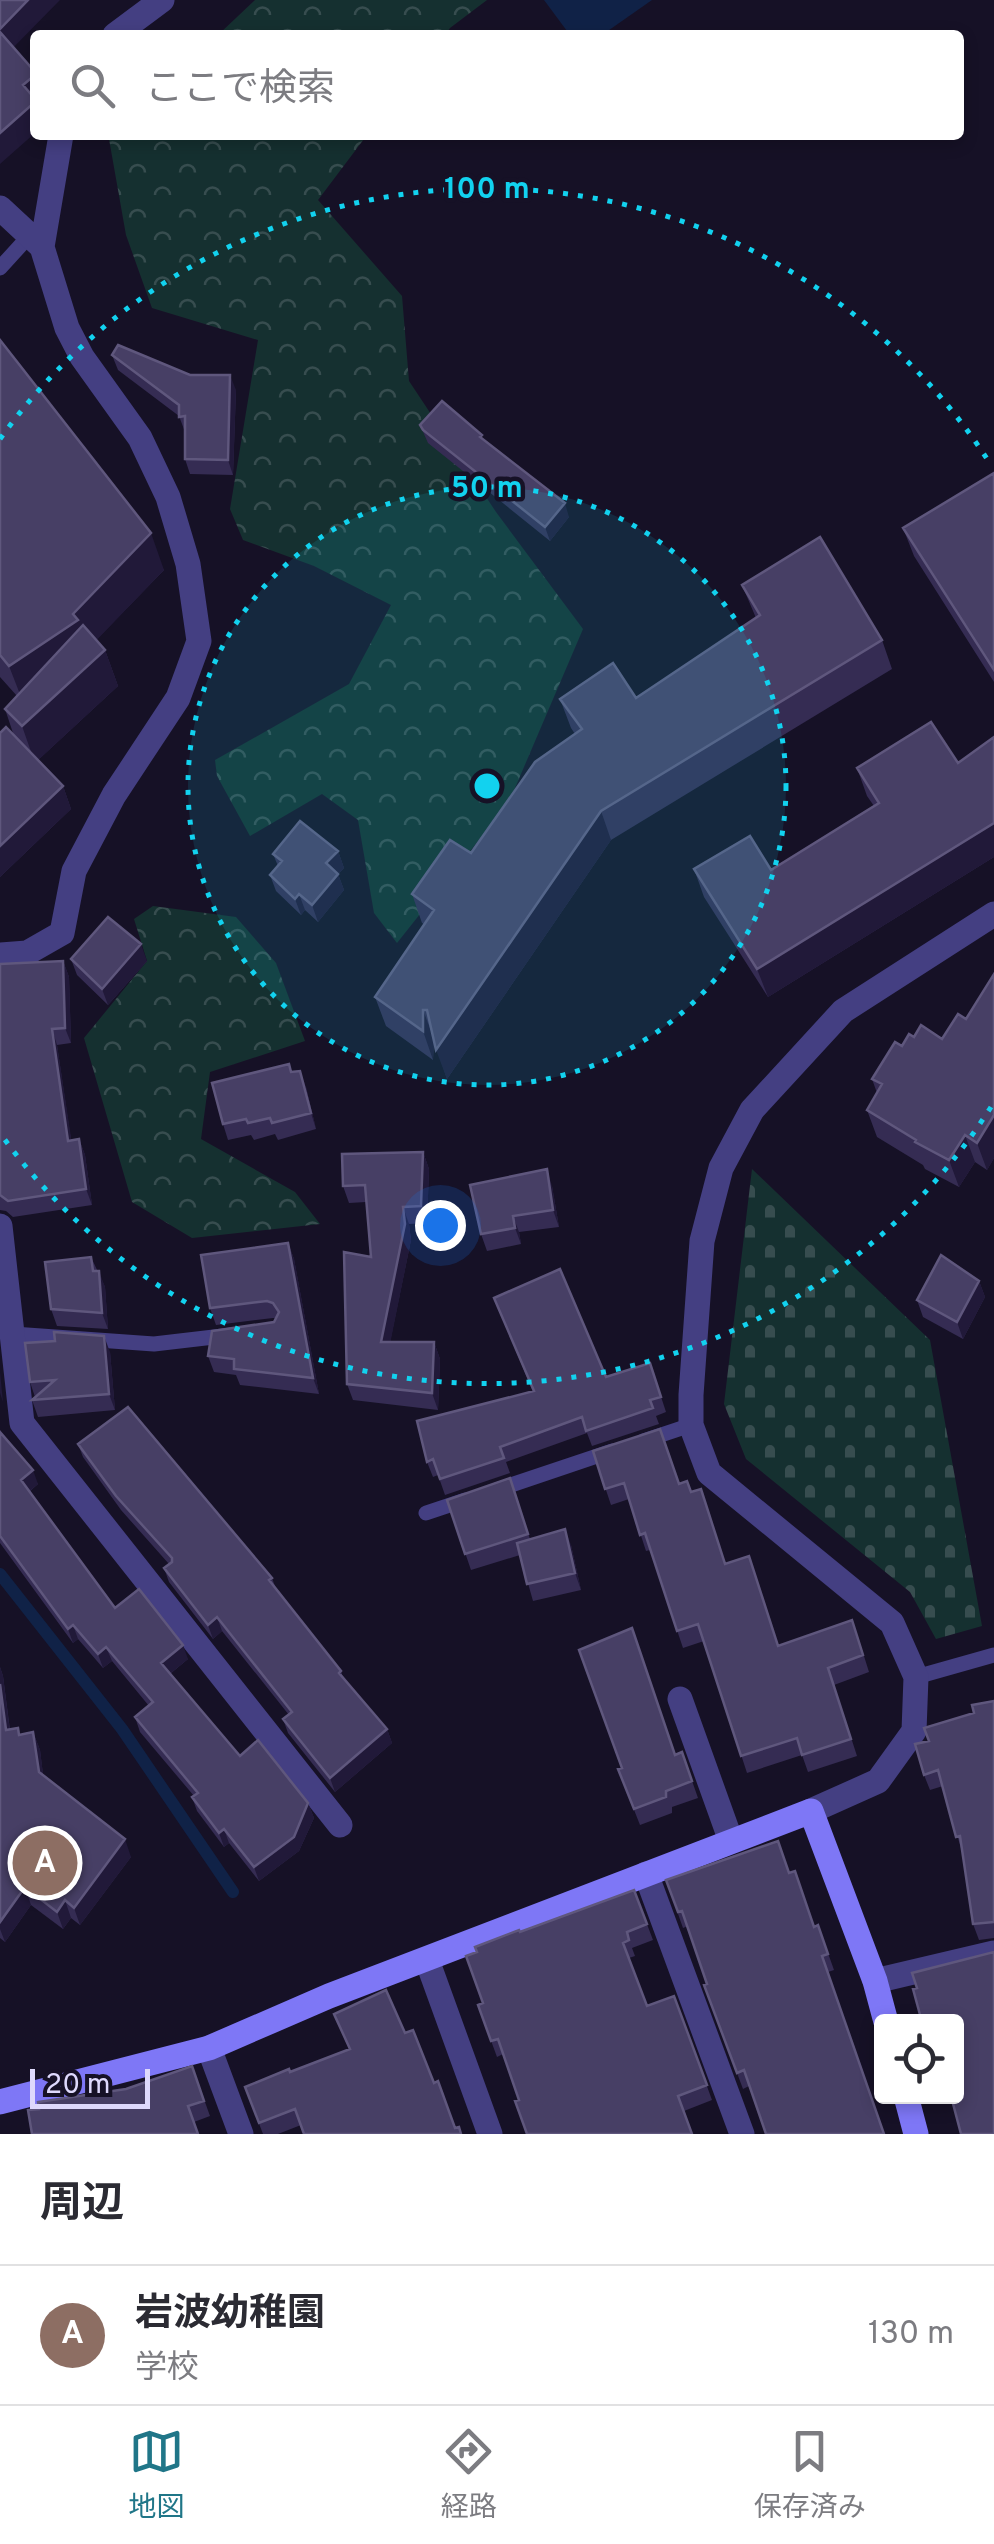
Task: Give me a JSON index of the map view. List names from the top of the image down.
{
  "scale_bar": "20 m",
  "page": {
    "search": "ここで検索",
    "pins": "A",
    "scale": "20 m",
    "heading": "周辺",
    "list": [
      {
        "mark": "A",
        "name": "岩波幼稚園",
        "note": "学校",
        "value": "130 m"
      }
    ],
    "nav": ["地図", "経路", "保存済み"]
  },
  "rings": ["100 m", "50 m"]
}
